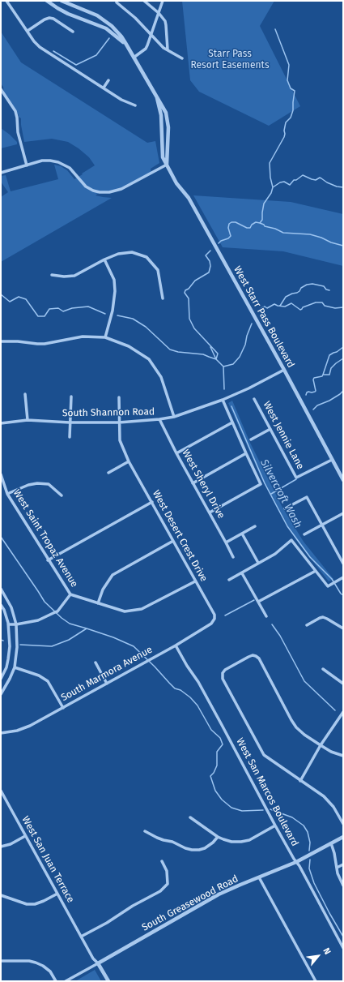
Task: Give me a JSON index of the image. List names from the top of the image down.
{
  "streets": {
    "street": [
      "West Starr Pass Boulevard",
      "South Shannon Road",
      "West Jennie Lane",
      "West Sheryl Drive",
      "West Desert Crest Drive",
      "West Saint Tropaz Avenue",
      "South Marmora Avenue",
      "West San Marcos Boulevard",
      "West San Juan Terrace",
      "South Greasewood Road"
    ]
  },
  "crossings": [
    ["West Starr Pass Boulevard", "South Shannon Road"],
    ["West Starr Pass Boulevard", "West Jennie Lane"],
    ["South Shannon Road", "West Sheryl Drive"],
    ["South Shannon Road", "West Desert Crest Drive"],
    ["West Desert Crest Drive", "West Saint Tropaz Avenue"],
    ["West Desert Crest Drive", "South Marmora Avenue"],
    ["South Marmora Avenue", "West San Marcos Boulevard"],
    ["West San Marcos Boulevard", "South Greasewood Road"],
    ["West San Juan Terrace", "South Greasewood Road"]
  ],
  "water": ["Silvercroft Wash"],
  "parks": ["Starr Pass Resort Easements"],
  "north": "top right"
}
